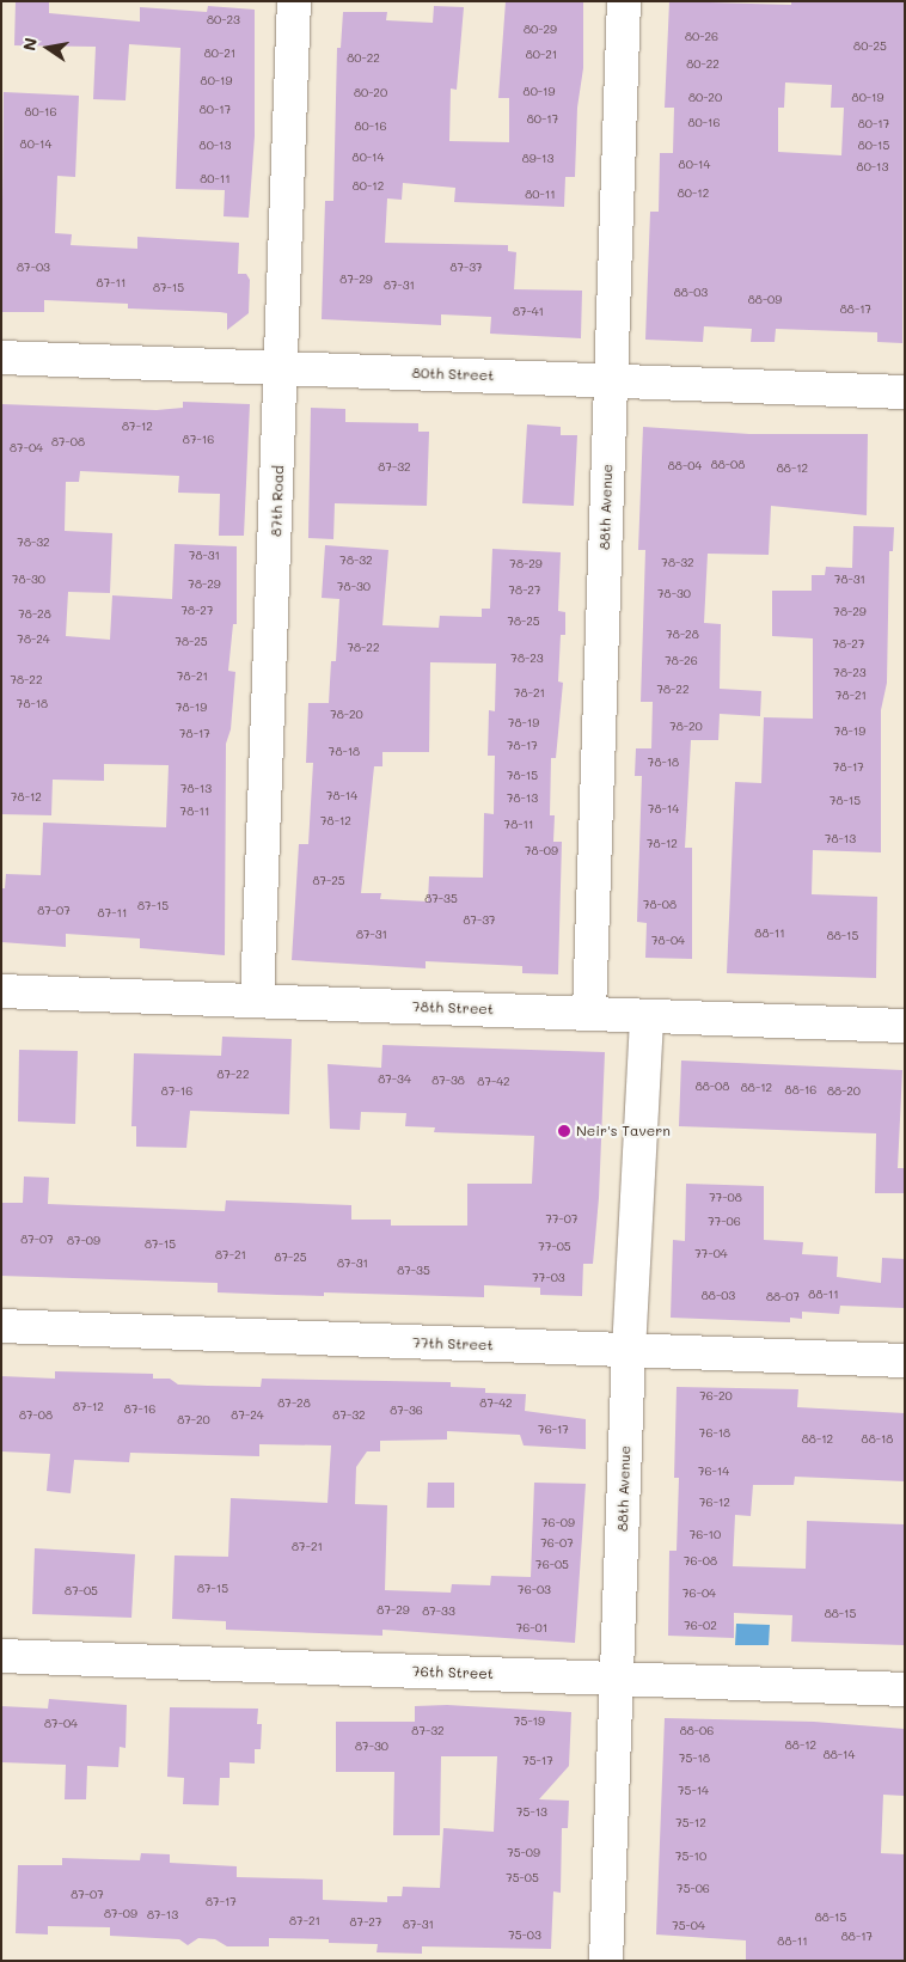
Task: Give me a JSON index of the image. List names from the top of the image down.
{
  "streets": {
    "street": [
      "80th Street",
      "87th Road",
      "88th Avenue",
      "78th Street",
      "77th Street",
      "76th Street"
    ]
  },
  "crossings": [
    ["80th Street", "87th Road"],
    ["80th Street", "88th Avenue"],
    ["87th Road", "78th Street"],
    ["88th Avenue", "78th Street"],
    ["88th Avenue", "77th Street"],
    ["88th Avenue", "76th Street"]
  ],
  "places": ["Neir's Tavern"],
  "house_numbers": [
    "80-23",
    "80-29",
    "80-26",
    "80-25",
    "80-21",
    "80-21",
    "80-22",
    "80-22",
    "80-19",
    "80-19",
    "80-20",
    "80-20",
    "80-19",
    "80-17",
    "80-16",
    "80-17",
    "80-16",
    "80-17",
    "80-16",
    "80-14",
    "80-13",
    "80-15",
    "80-14",
    "89-13",
    "80-14",
    "80-13",
    "80-11",
    "80-12",
    "80-12",
    "80-11",
    "87-03",
    "87-37",
    "87-29",
    "87-11",
    "87-31",
    "87-15",
    "88-03",
    "88-09",
    "88-17",
    "87-41",
    "87-12",
    "87-16",
    "87-08",
    "87-04",
    "88-08",
    "88-04",
    "87-32",
    "88-12",
    "78-32",
    "78-31",
    "78-32",
    "78-32",
    "78-29",
    "78-30",
    "78-31",
    "78-29",
    "78-30",
    "78-27",
    "78-30",
    "78-27",
    "78-29",
    "78-28",
    "78-25",
    "78-28",
    "78-24",
    "78-25",
    "78-27",
    "78-22",
    "78-23",
    "78-26",
    "78-23",
    "78-21",
    "78-22",
    "78-22",
    "78-21",
    "78-21",
    "78-18",
    "78-19",
    "78-20",
    "78-19",
    "78-20",
    "78-19",
    "78-17",
    "78-17",
    "78-18",
    "78-18",
    "78-17",
    "78-15",
    "78-13",
    "78-14",
    "78-12",
    "78-13",
    "78-15",
    "78-14",
    "78-11",
    "78-12",
    "78-11",
    "78-13",
    "78-12",
    "78-09",
    "87-25",
    "87-35",
    "78-08",
    "87-15",
    "87-07",
    "87-11",
    "87-37",
    "88-11",
    "87-31",
    "88-15",
    "78-04",
    "87-22",
    "87-34",
    "87-38",
    "87-42",
    "88-08",
    "88-12",
    "88-16",
    "87-16",
    "88-20",
    "77-08",
    "77-07",
    "77-06",
    "87-07",
    "87-09",
    "87-15",
    "77-05",
    "77-04",
    "87-21",
    "87-25",
    "87-31",
    "87-35",
    "77-03",
    "88-11",
    "88-03",
    "88-07",
    "76-20",
    "87-28",
    "87-42",
    "87-12",
    "87-16",
    "87-36",
    "87-08",
    "87-24",
    "87-32",
    "87-20",
    "76-17",
    "76-18",
    "88-12",
    "88-18",
    "76-14",
    "76-12",
    "76-09",
    "76-10",
    "76-07",
    "87-21",
    "76-08",
    "76-05",
    "87-15",
    "76-03",
    "87-05",
    "76-04",
    "87-29",
    "87-33",
    "88-15",
    "76-02",
    "76-01",
    "75-19",
    "87-04",
    "87-32",
    "88-06",
    "88-12",
    "87-30",
    "88-14",
    "75-18",
    "75-17",
    "75-14",
    "75-13",
    "75-12",
    "75-09",
    "75-10",
    "75-05",
    "75-06",
    "87-07",
    "87-17",
    "87-09",
    "87-13",
    "88-15",
    "87-21",
    "87-27",
    "87-31",
    "75-04",
    "75-03",
    "88-17",
    "88-11"
  ],
  "north": "left"
}
